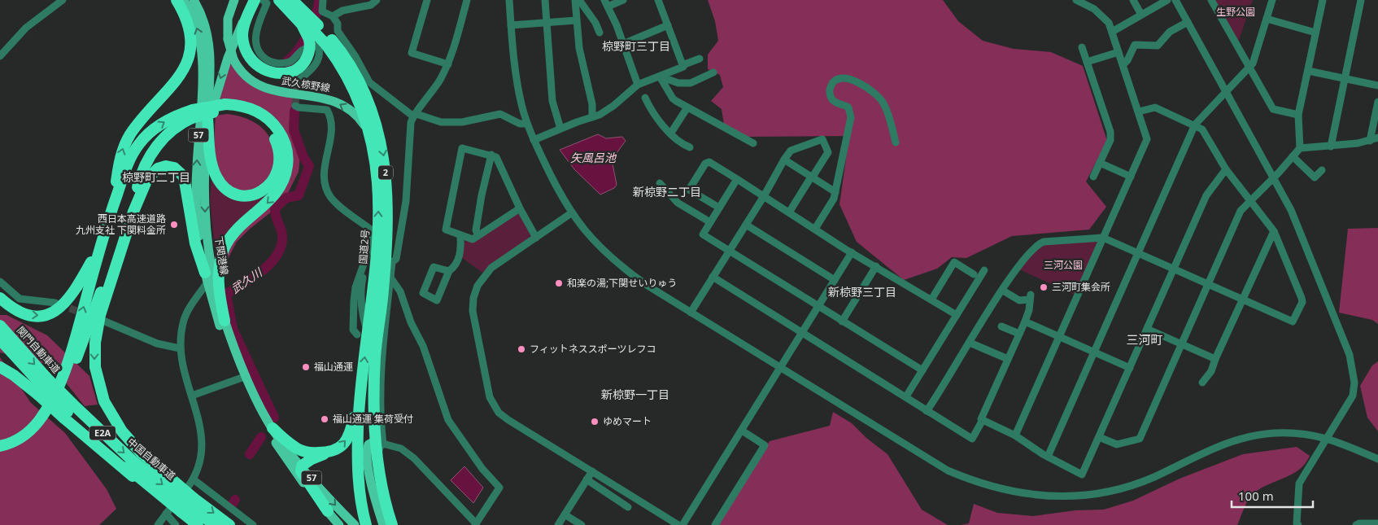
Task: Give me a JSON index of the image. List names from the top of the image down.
{
  "streets": {
    "highway": [
      "2",
      "国道2号",
      "関門自動車道",
      "E2A",
      "中国自動車道"
    ],
    "main road": ["武久椋野線", "57", "下関港線"]
  },
  "crossings": [
    ["武久椋野線", "国道2号"],
    ["関門自動車道", "中国自動車道"]
  ],
  "one_way": ["武久椋野線"],
  "districts": [
    "椋野町三丁目",
    "椋野町二丁目",
    "新椋野二丁目",
    "新椋野三丁目",
    "三河町",
    "新椋野一丁目"
  ],
  "water": ["矢風呂池", "武久川"],
  "parks": ["生野公園", "三河公園"],
  "places": [
    "西日本高速道路 九州支社 下関料金所",
    "和楽の湯;下関せいりゅう",
    "三河町集会所",
    "フィットネススポーツレフコ",
    "福山通運",
    "福山通運 集荷受付",
    "ゆめマート"
  ],
  "scale_bar": "100 m"
}
